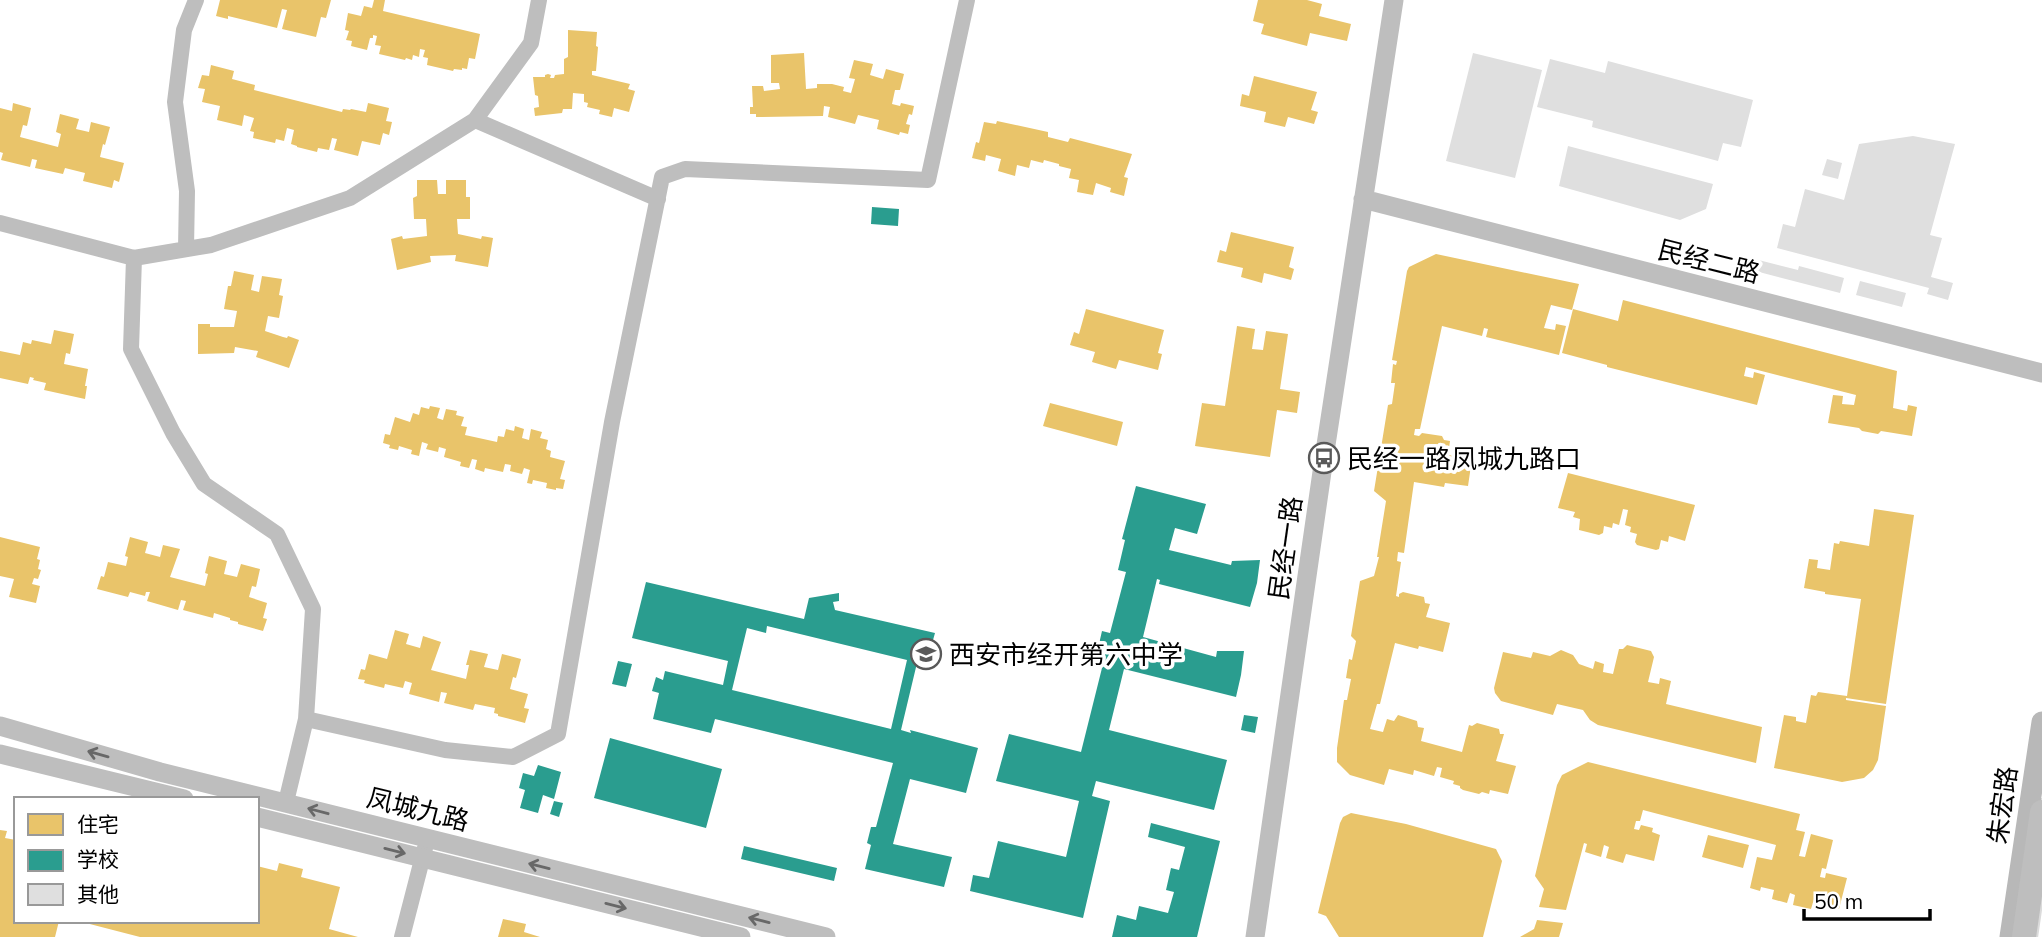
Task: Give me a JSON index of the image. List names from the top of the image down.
{
  "streets": {
    "main road": ["朱宏路"],
    "street": ["民经二路", "民经一路", "凤城九路"]
  },
  "crossings": [
    ["民经二路", "民经一路"]
  ],
  "places": {
    "bus stop": ["民经一路凤城九路口"],
    "school or university": ["西安市经开第六中学"]
  },
  "legend": ["住宅", "学校", "其他"],
  "scale_bar": "50 m"
}
